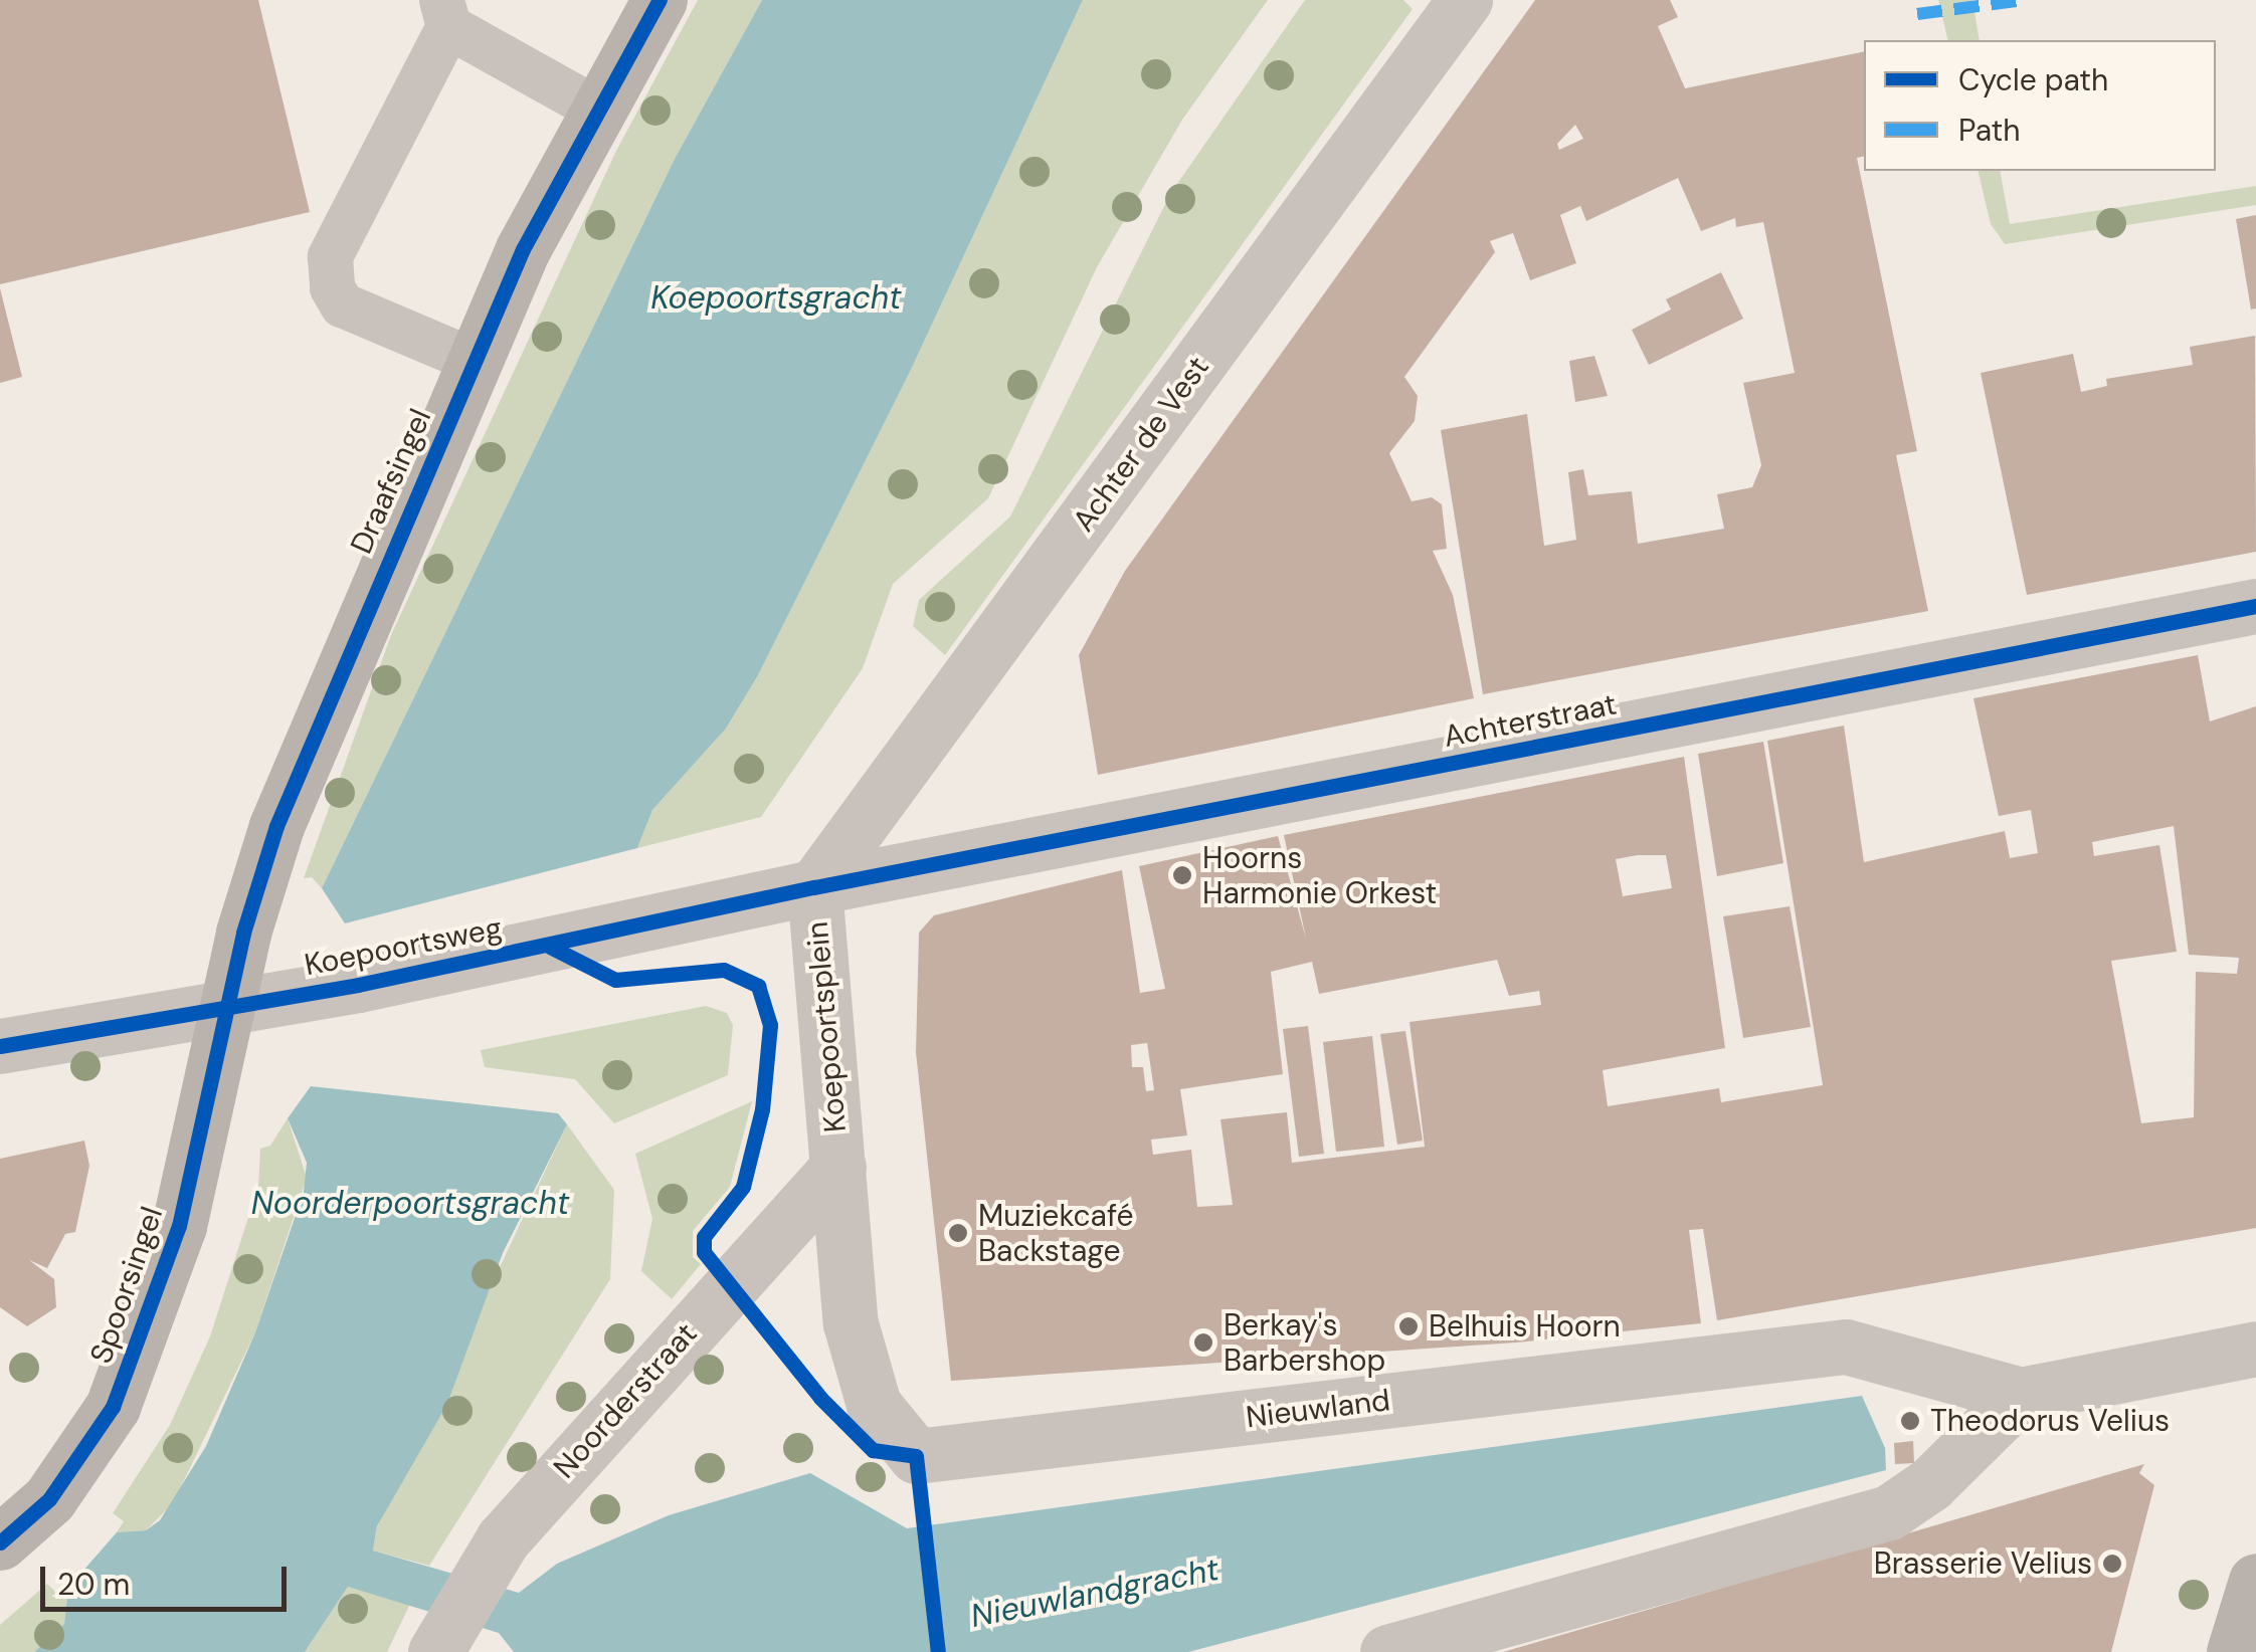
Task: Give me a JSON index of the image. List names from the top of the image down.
{
  "streets": {
    "street": [
      "Achter de Vest",
      "Draafsingel",
      "Achterstraat",
      "Koepoortsweg",
      "Koepoortsplein",
      "Spoorsingel",
      "Noorderstraat",
      "Nieuwland"
    ]
  },
  "crossings": [
    ["Achter de Vest", "Achterstraat"],
    ["Achter de Vest", "Koepoortsweg"],
    ["Achter de Vest", "Koepoortsplein"],
    ["Draafsingel", "Koepoortsweg"],
    ["Draafsingel", "Spoorsingel"],
    ["Achterstraat", "Koepoortsweg"],
    ["Achterstraat", "Koepoortsplein"],
    ["Koepoortsweg", "Koepoortsplein"],
    ["Koepoortsweg", "Spoorsingel"],
    ["Koepoortsplein", "Noorderstraat"],
    ["Koepoortsplein", "Nieuwland"],
    ["Noorderstraat", "Nieuwland"]
  ],
  "water": ["Koepoortsgracht", "Noorderpoortsgracht", "Nieuwlandgracht"],
  "places": [
    "Hoorns Harmonie Orkest",
    "Muziekcafé Backstage",
    "Belhuis Hoorn",
    "Berkay's Barbershop",
    "Theodorus Velius",
    "Brasserie Velius"
  ],
  "legend": ["Cycle path", "Path"],
  "scale_bar": "20 m"
}
